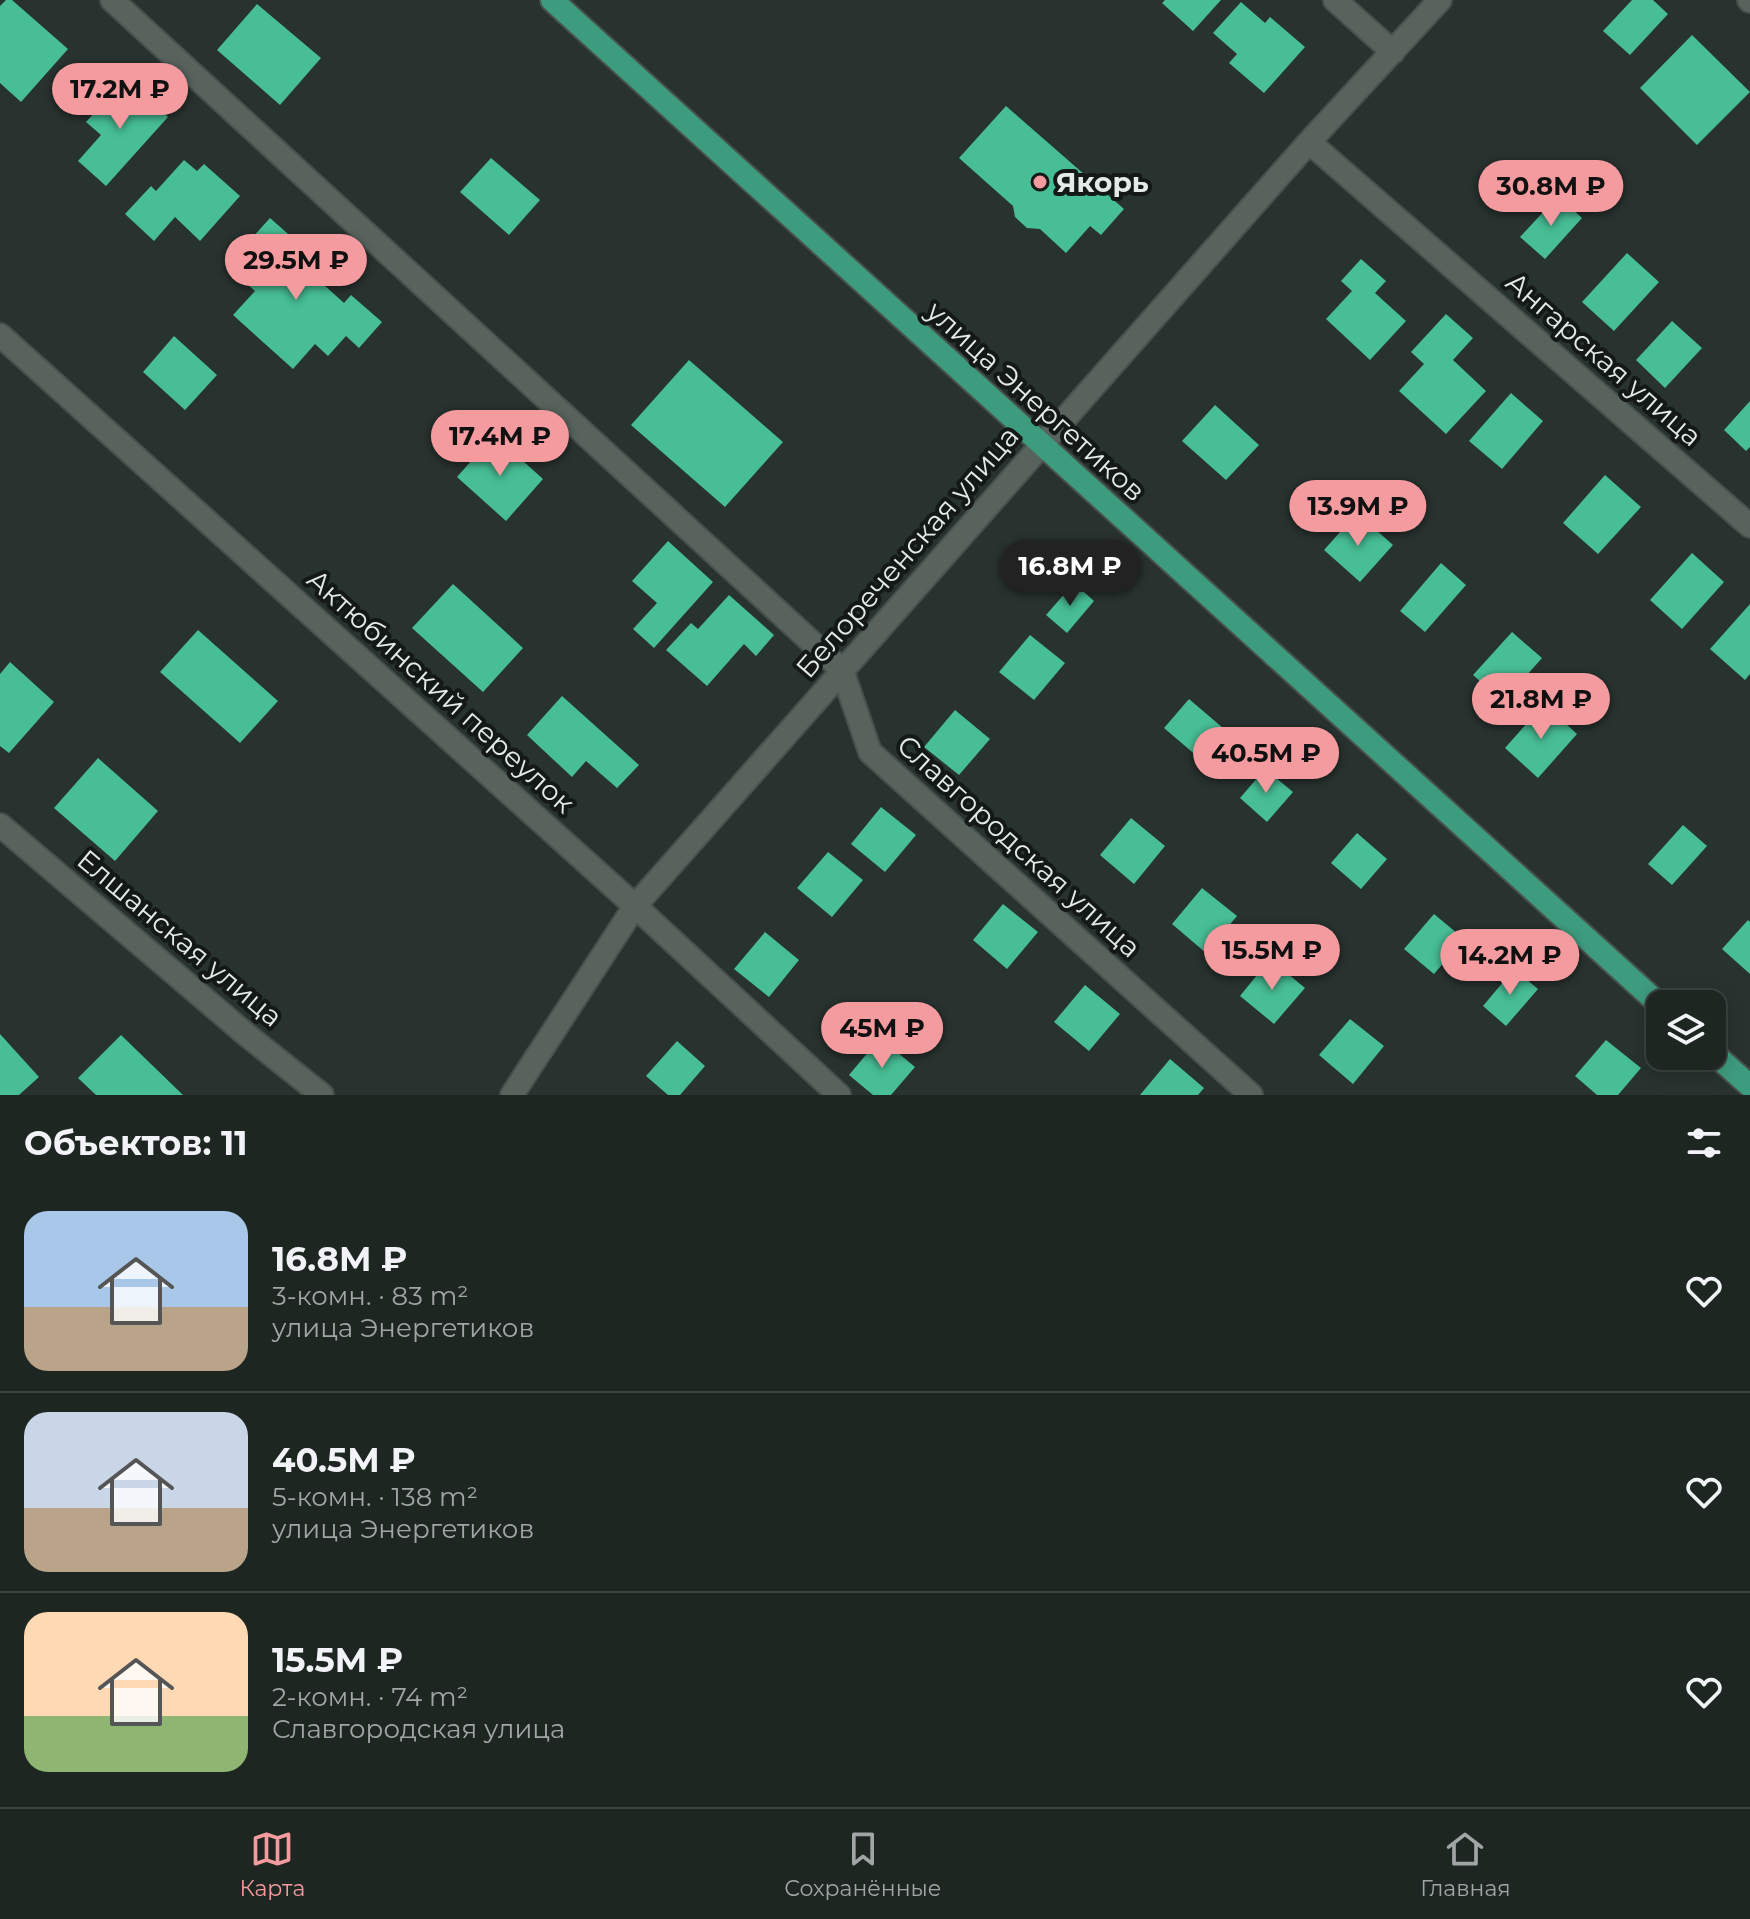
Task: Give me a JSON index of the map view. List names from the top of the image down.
{
  "streets": {
    "main road": ["улица Энергетиков"],
    "street": [
      "Ангарская улица",
      "Белореченская улица",
      "Актюбинский переулок",
      "Славгородская улица",
      "Елшанская улица"
    ]
  },
  "crossings": [
    ["Ангарская улица", "Белореченская улица"],
    ["улица Энергетиков", "Белореченская улица"],
    ["Белореченская улица", "Актюбинский переулок"],
    ["Белореченская улица", "Славгородская улица"]
  ],
  "places": ["Якорь"],
  "page": {
    "price": [
      "17.2M ₽",
      "30.8M ₽",
      "29.5M ₽",
      "17.4M ₽",
      "13.9M ₽",
      "16.8M ₽",
      "21.8M ₽",
      "40.5M ₽",
      "15.5M ₽",
      "14.2M ₽",
      "45M ₽"
    ],
    "heading": "Объектов: 11",
    "list": [
      {
        "name": "16.8M ₽",
        "note": "3-комн. · 83 m² · улица Энергетиков"
      },
      {
        "name": "40.5M ₽",
        "note": "5-комн. · 138 m² · улица Энергетиков"
      },
      {
        "name": "15.5M ₽",
        "note": "2-комн. · 74 m² · Славгородская улица"
      }
    ],
    "tabs": ["Карта", "Сохранённые", "Главная"]
  }
}
